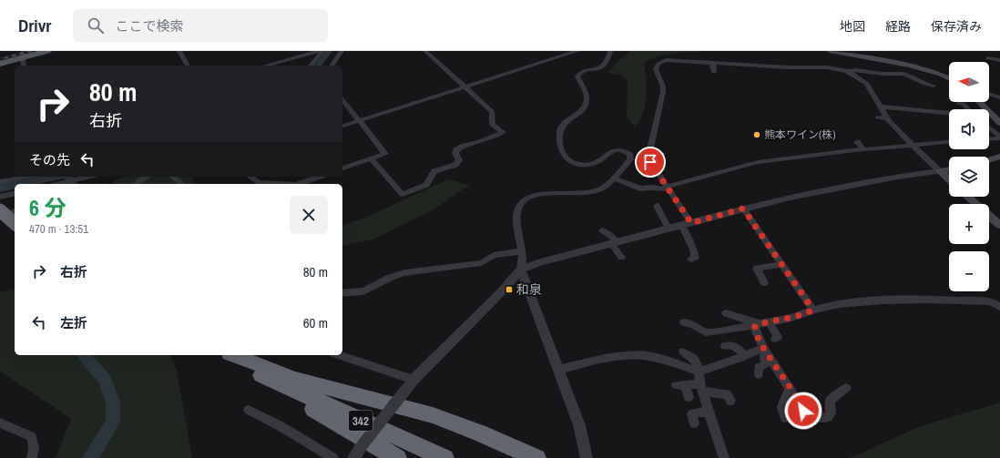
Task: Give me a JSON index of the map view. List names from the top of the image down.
{
  "streets": {
    "highway": ["342"]
  },
  "places": {
    "other": ["熊本ワイン(株)"],
    "transit": ["和泉"]
  },
  "north": "left",
  "page": {
    "header": "Drivr",
    "search": "ここで検索",
    "nav": ["地図", "経路", "保存済み"],
    "map_buttons": ["+", "−"],
    "turn": ["80 m", "右折"],
    "then": "その先",
    "heading": ["6 分", "470 m · 13:51"],
    "list": [
      {
        "name": "右折",
        "value": "80 m"
      },
      {
        "name": "左折",
        "value": "60 m"
      }
    ]
  }
}
